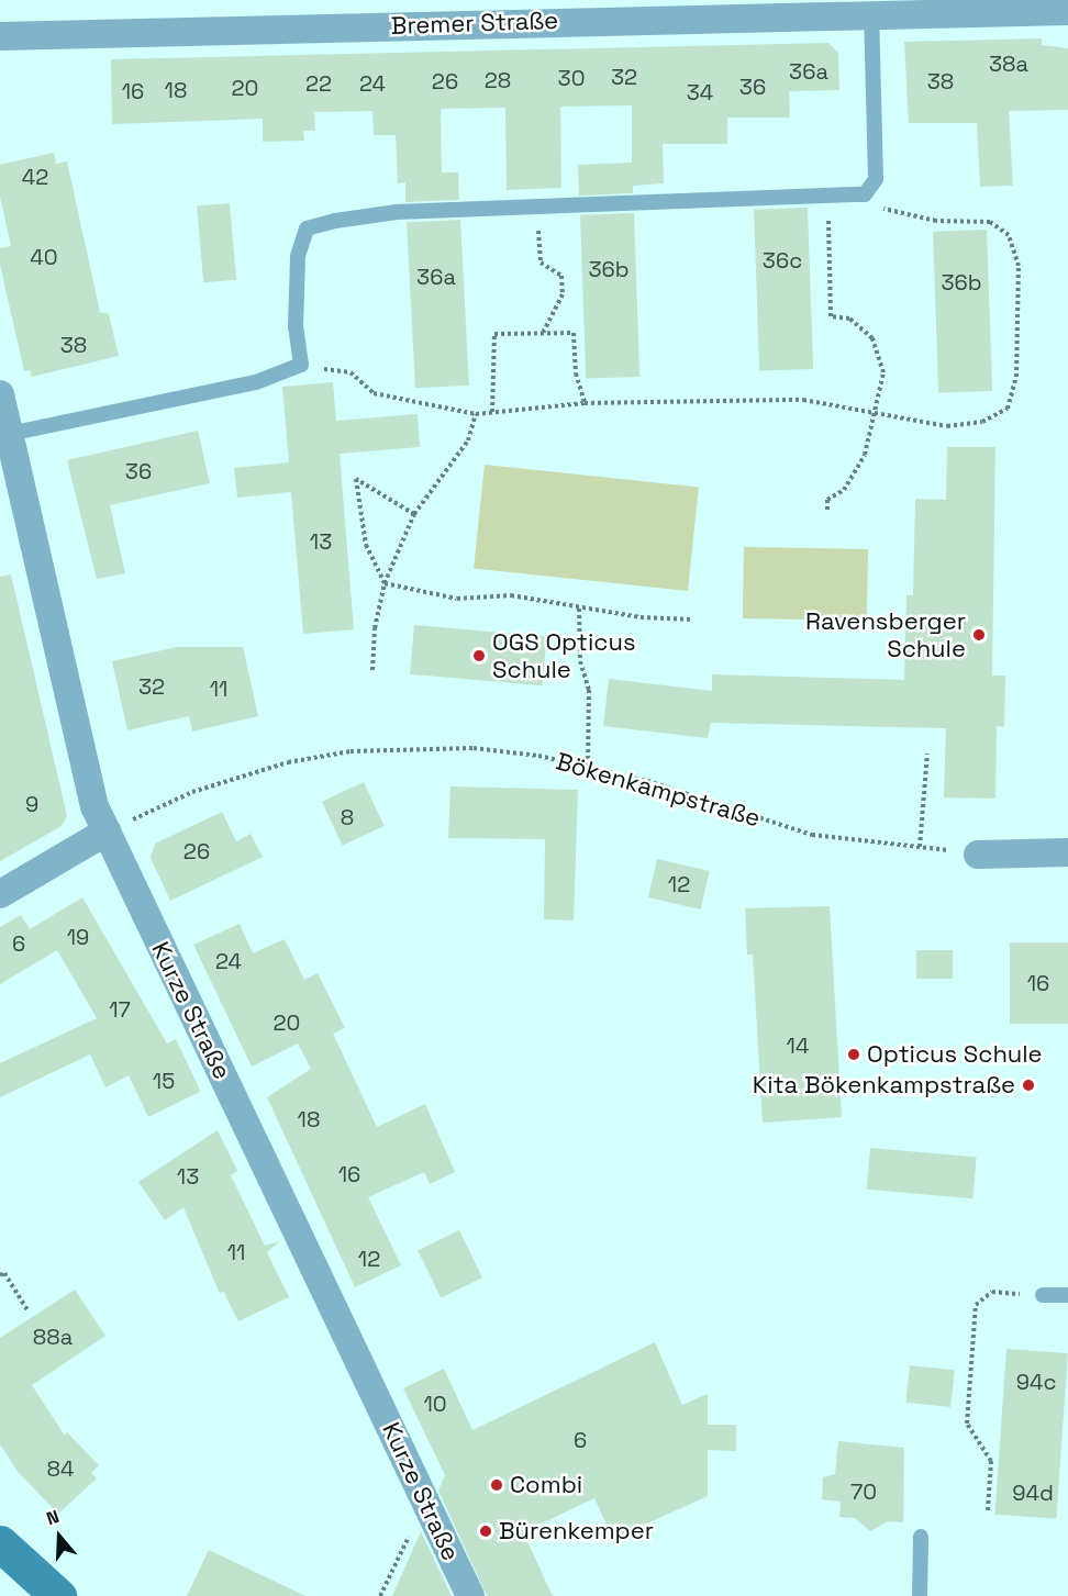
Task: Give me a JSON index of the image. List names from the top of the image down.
{
  "streets": {
    "street": ["Bremer Straße", "Kurze Straße"],
    "path": ["Bökenkampstraße"]
  },
  "crossings": [
    ["Bökenkampstraße", "Kurze Straße"]
  ],
  "places": [
    "Ravensberger Schule",
    "OGS Opticus Schule",
    "Opticus Schule",
    "Kita Bökenkampstraße",
    "Combi",
    "Bürenkemper"
  ],
  "house_numbers": [
    "38a",
    "36a",
    "32",
    "30",
    "28",
    "26",
    "38",
    "22",
    "24",
    "36",
    "20",
    "18",
    "16",
    "34",
    "42",
    "40",
    "36c",
    "36b",
    "36a",
    "36b",
    "38",
    "36",
    "13",
    "32",
    "11",
    "9",
    "8",
    "26",
    "12",
    "19",
    "6",
    "24",
    "16",
    "17",
    "20",
    "14",
    "15",
    "18",
    "16",
    "13",
    "11",
    "12",
    "88a",
    "94c",
    "10",
    "6",
    "84",
    "70",
    "94d"
  ],
  "north": "top"
}
